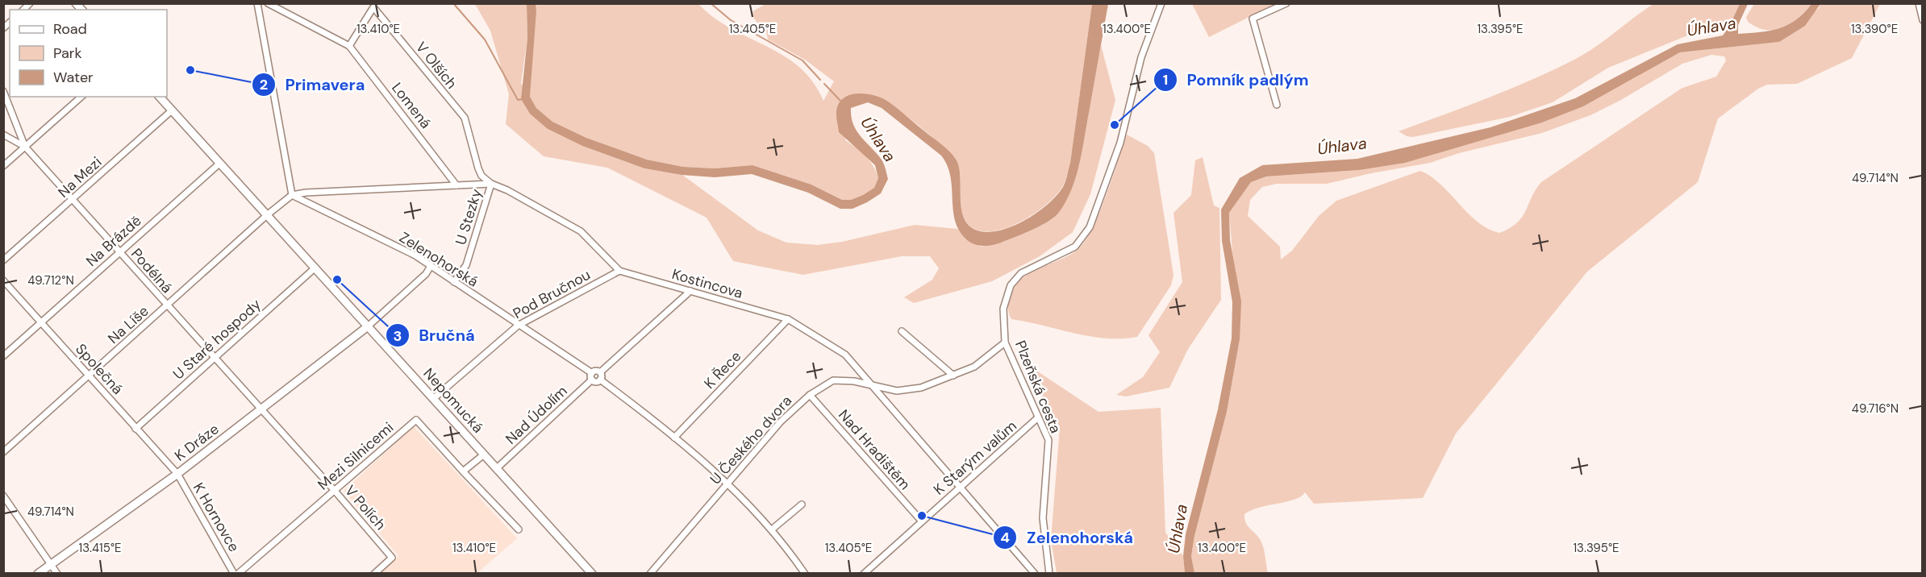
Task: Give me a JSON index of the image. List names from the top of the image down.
{
  "streets": {
    "street": [
      "V Olších",
      "Lomená",
      "Na Mezi",
      "U Stezky",
      "Na Brázdě",
      "Zelenohorská",
      "Podélná",
      "Kostincova",
      "Pod Bručnou",
      "Na Líše",
      "U Staré hospody",
      "Společná",
      "K Řece",
      "Plzeňská cesta",
      "Nepomucká",
      "Nad Údolím",
      "U Českého dvora",
      "K Dráze",
      "Nad Hradištěm",
      "Mezi Silnicemi",
      "K Starým valům",
      "V Polích",
      "K Hornovce"
    ]
  },
  "crossings": [
    ["V Olších", "Lomená"],
    ["V Olších", "U Stezky"],
    ["V Olších", "Kostincova"],
    ["Lomená", "Kostincova"],
    ["Na Mezi", "Podélná"],
    ["Na Mezi", "Nepomucká"],
    ["U Stezky", "Zelenohorská"],
    ["U Stezky", "Kostincova"],
    ["Na Brázdě", "Podélná"],
    ["Na Brázdě", "Společná"],
    ["Na Brázdě", "Nepomucká"],
    ["Zelenohorská", "Kostincova"],
    ["Zelenohorská", "Pod Bručnou"],
    ["Zelenohorská", "Nad Údolím"],
    ["Podélná", "Na Líše"],
    ["Podélná", "U Staré hospody"],
    ["Podélná", "K Dráze"],
    ["Podélná", "V Polích"],
    ["Kostincova", "Pod Bručnou"],
    ["Kostincova", "K Řece"],
    ["Kostincova", "U Českého dvora"],
    ["Kostincova", "K Starým valům"],
    ["Pod Bručnou", "Nepomucká"],
    ["Na Líše", "Společná"],
    ["Na Líše", "Nepomucká"],
    ["U Staré hospody", "Společná"],
    ["U Staré hospody", "Nepomucká"],
    ["Společná", "K Dráze"],
    ["Společná", "K Hornovce"],
    ["Plzeňská cesta", "U Českého dvora"],
    ["Plzeňská cesta", "K Starým valům"],
    ["Nepomucká", "Nad Údolím"],
    ["Nepomucká", "K Dráze"],
    ["U Českého dvora", "Nad Hradištěm"],
    ["K Dráze", "V Polích"],
    ["K Dráze", "K Hornovce"],
    ["Nad Hradištěm", "K Starým valům"],
    ["Mezi Silnicemi", "V Polích"]
  ],
  "water": ["Úhlava"],
  "places": [
    "Primavera",
    "Pomník padlým",
    "Bručná",
    "Zelenohorská"
  ],
  "legend": ["Road", "Park", "Water"],
  "coordinates": [
    "13.410°E",
    "13.405°E",
    "13.400°E",
    "13.395°E",
    "13.390°E",
    "49.714°N",
    "49.712°N",
    "49.716°N",
    "13.415°E"
  ]
}
